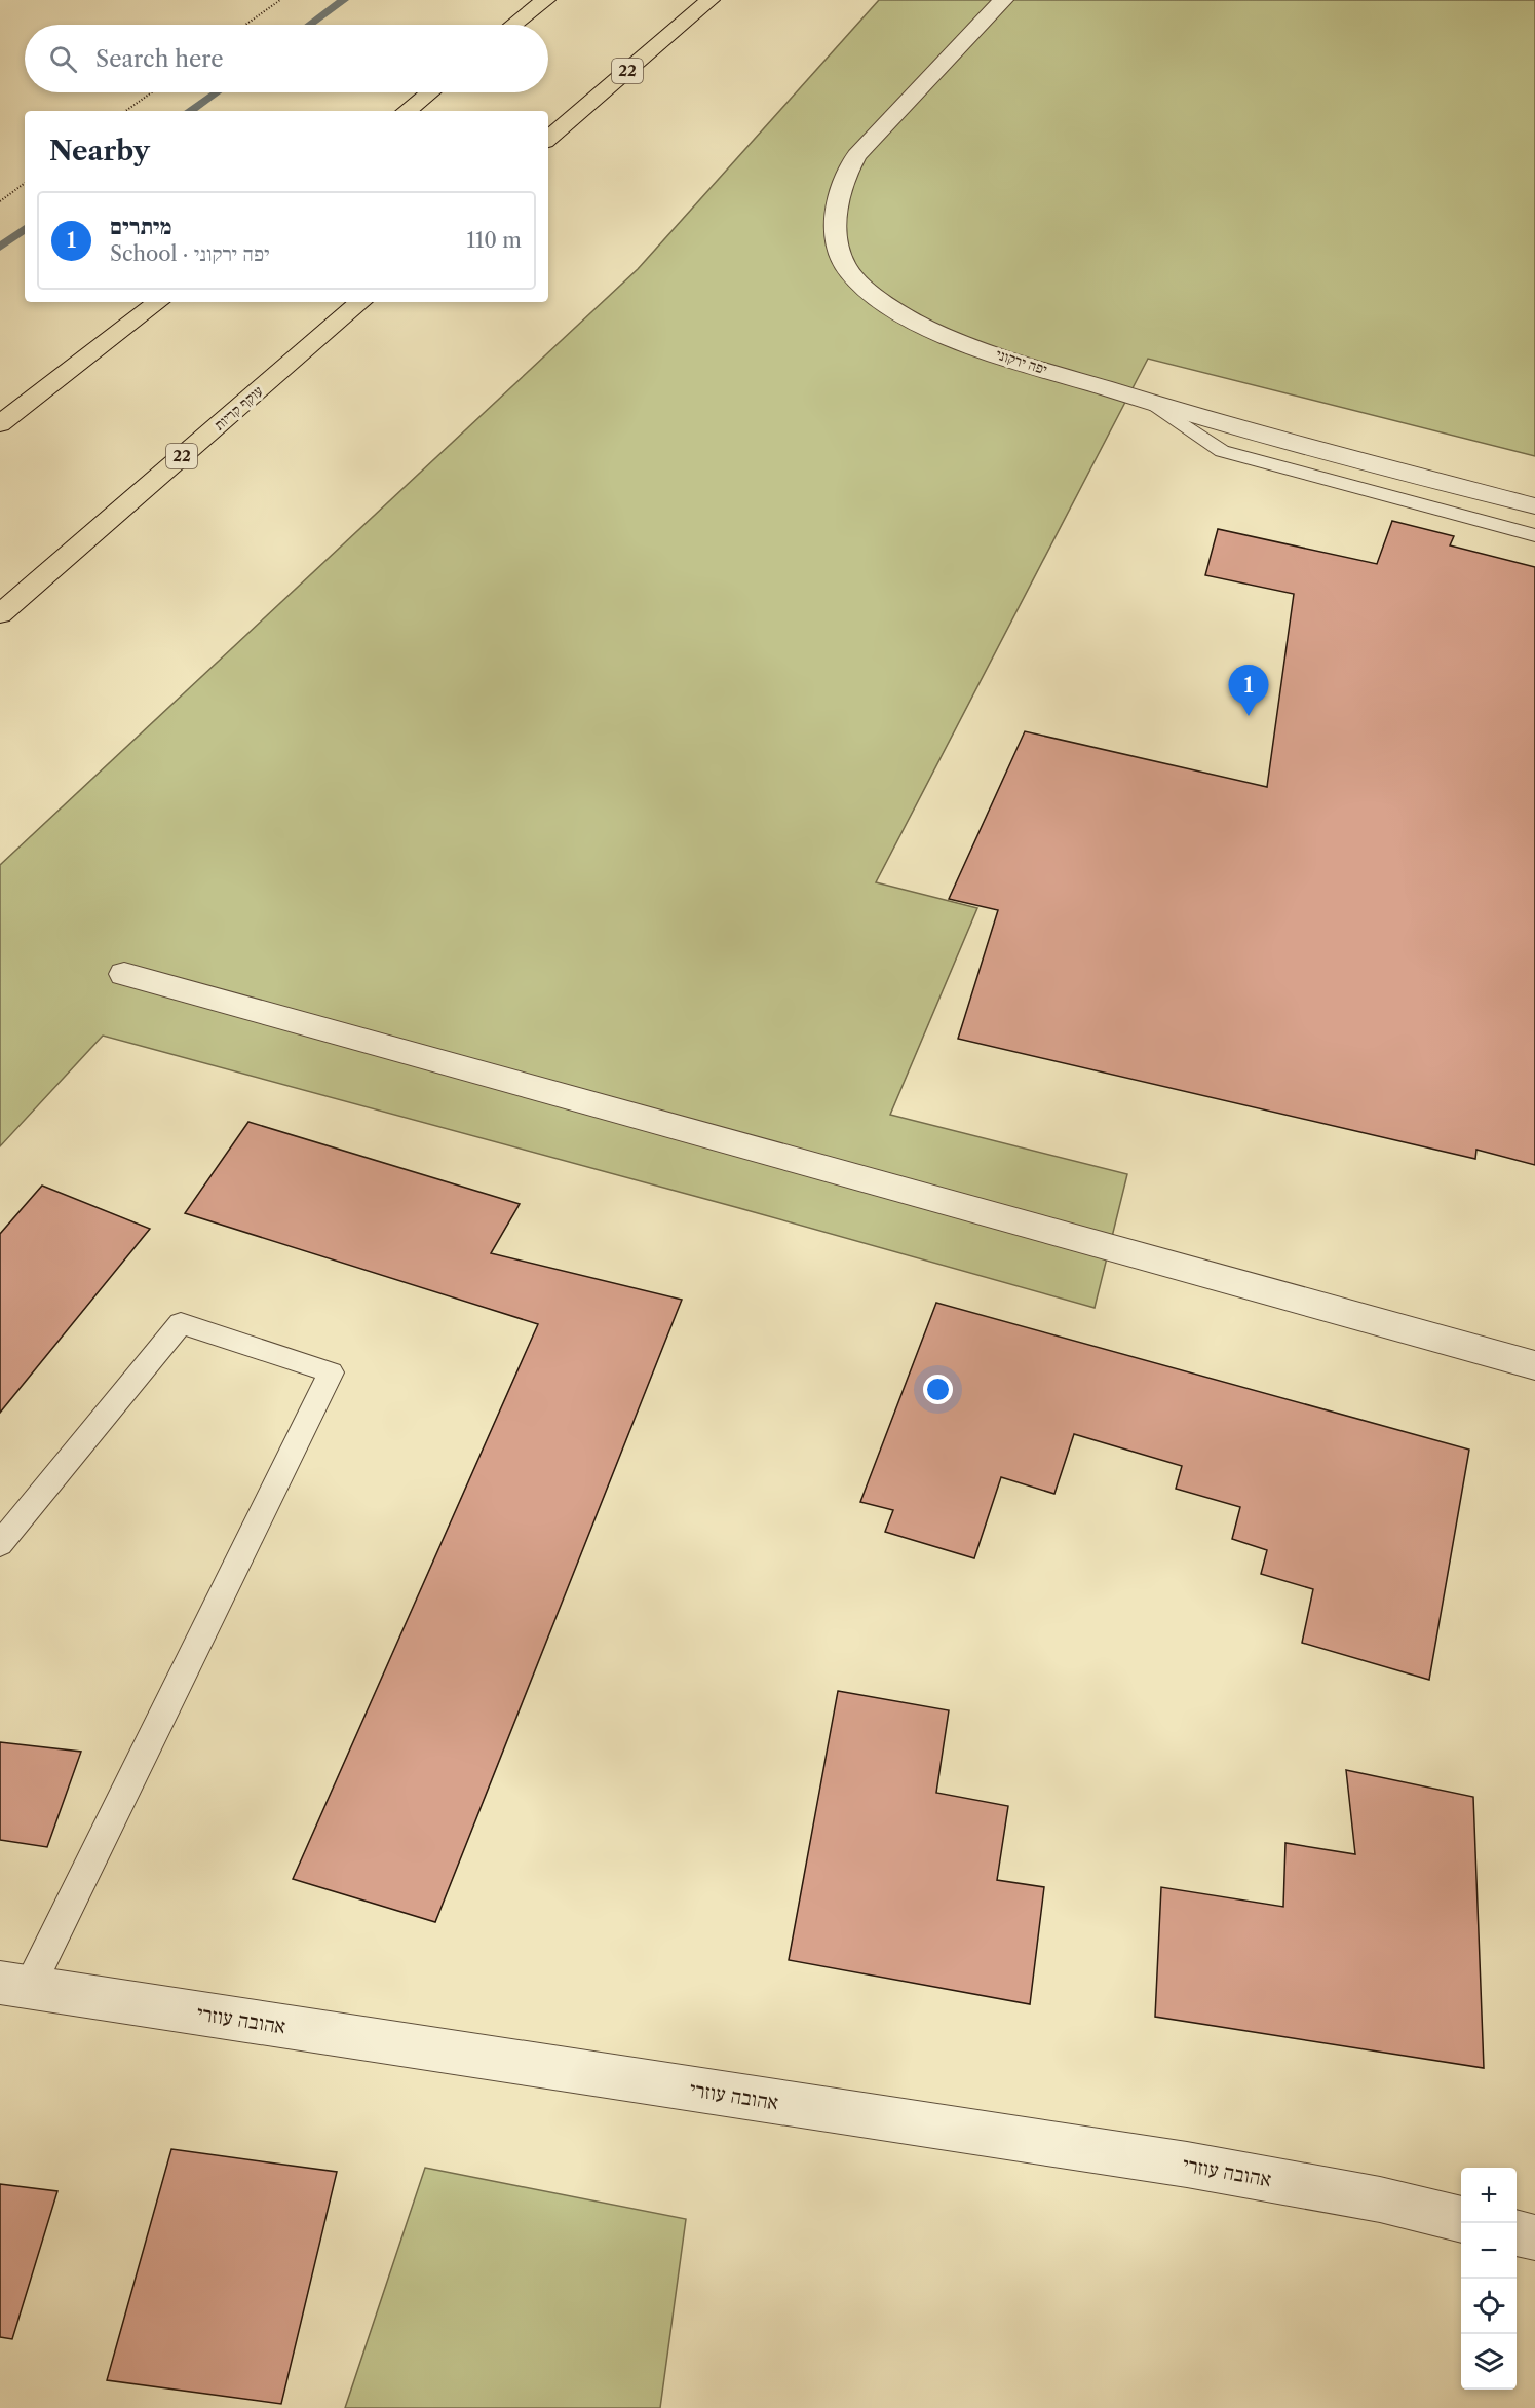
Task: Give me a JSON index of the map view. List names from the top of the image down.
{
  "streets": {
    "highway": ["22", "עוקף קריות"],
    "street": ["יפה ירקוני", "אהובה עוזרי"]
  },
  "page": {
    "search": "Search here",
    "heading": "Nearby",
    "list": [
      {
        "mark": "1",
        "name": "מיתרים",
        "note": "School · יפה ירקוני",
        "value": "110 m"
      }
    ],
    "pins": "1",
    "map_buttons": ["+", "−"]
  }
}
